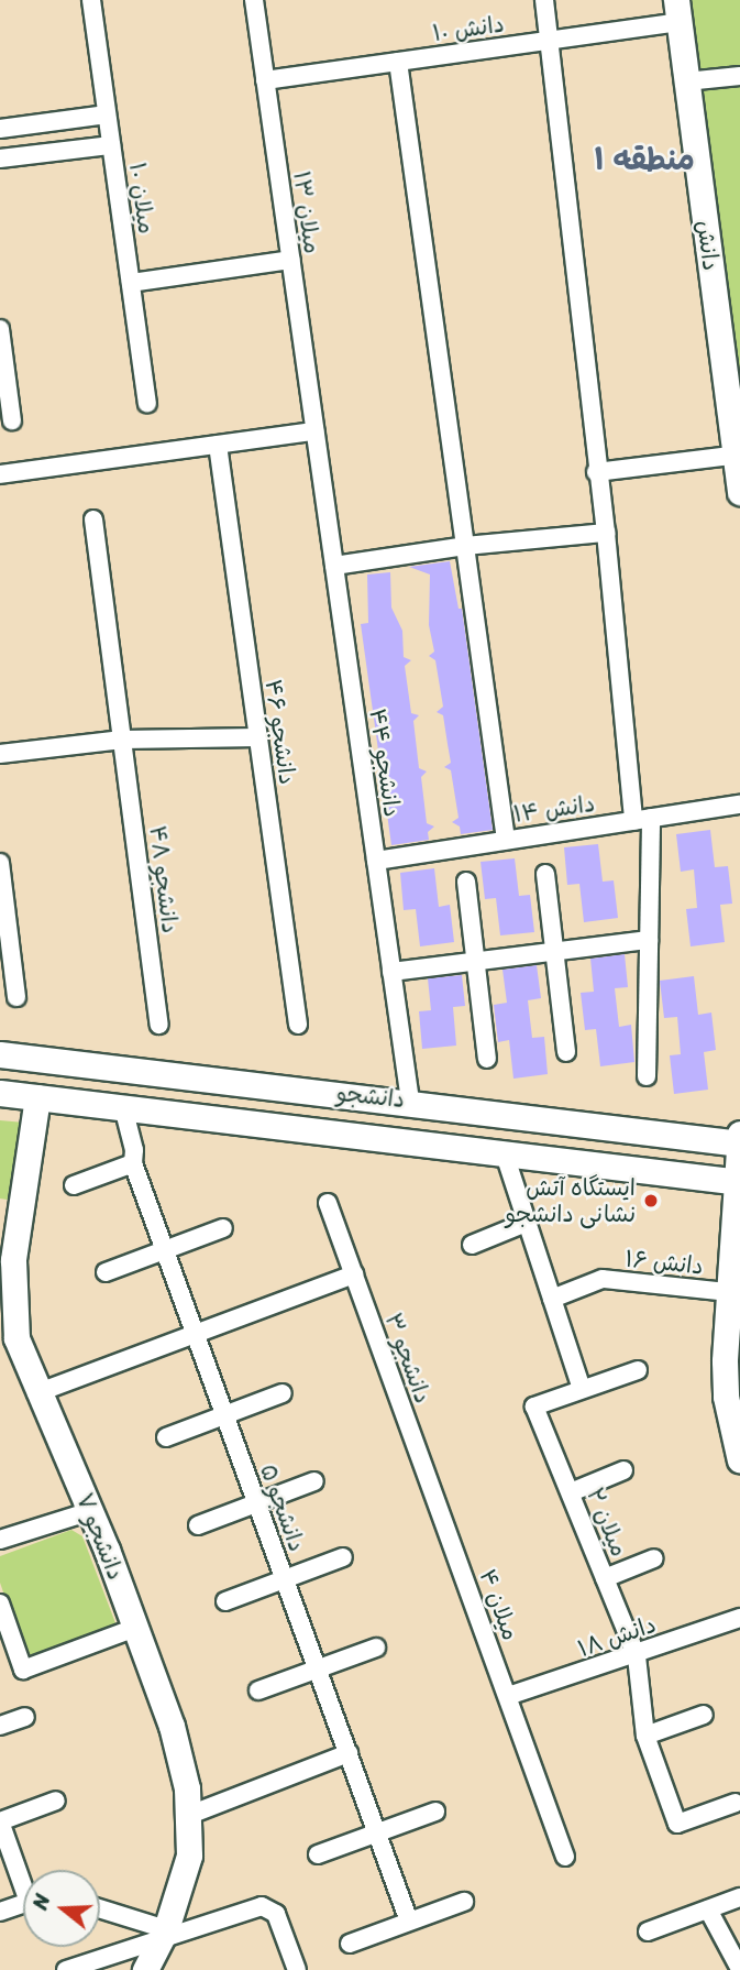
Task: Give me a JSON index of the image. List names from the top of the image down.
{
  "streets": {
    "main road": ["دانش", "دانشجو", "دانشجو ۷"],
    "street": [
      "دانش ۱۰",
      "میلان ۱۰",
      "میلان ۱۳",
      "دانشجو ۴۶",
      "دانشجو ۴۴",
      "دانش ۱۴",
      "دانشجو ۴۸",
      "دانش ۱۶",
      "دانشجو ۳",
      "دانشجو ۵",
      "میلان ۲",
      "میلان ۴",
      "دانش ۱۸"
    ]
  },
  "crossings": [
    ["دانش ۱۰", "میلان ۱۳"],
    ["دانش ۱۰", "دانش"],
    ["میلان ۱۳", "دانشجو ۴۴"],
    ["دانشجو ۴۴", "دانش ۱۴"],
    ["دانشجو ۴۴", "دانشجو"],
    ["دانشجو", "دانشجو ۵"],
    ["دانشجو", "دانشجو ۷"],
    ["دانشجو ۳", "میلان ۴"],
    ["میلان ۲", "دانش ۱۸"],
    ["میلان ۴", "دانش ۱۸"]
  ],
  "districts": ["منطقه ۱"],
  "places": ["ایستگاه آتش نشانی دانشجو"],
  "north": "left"
}
